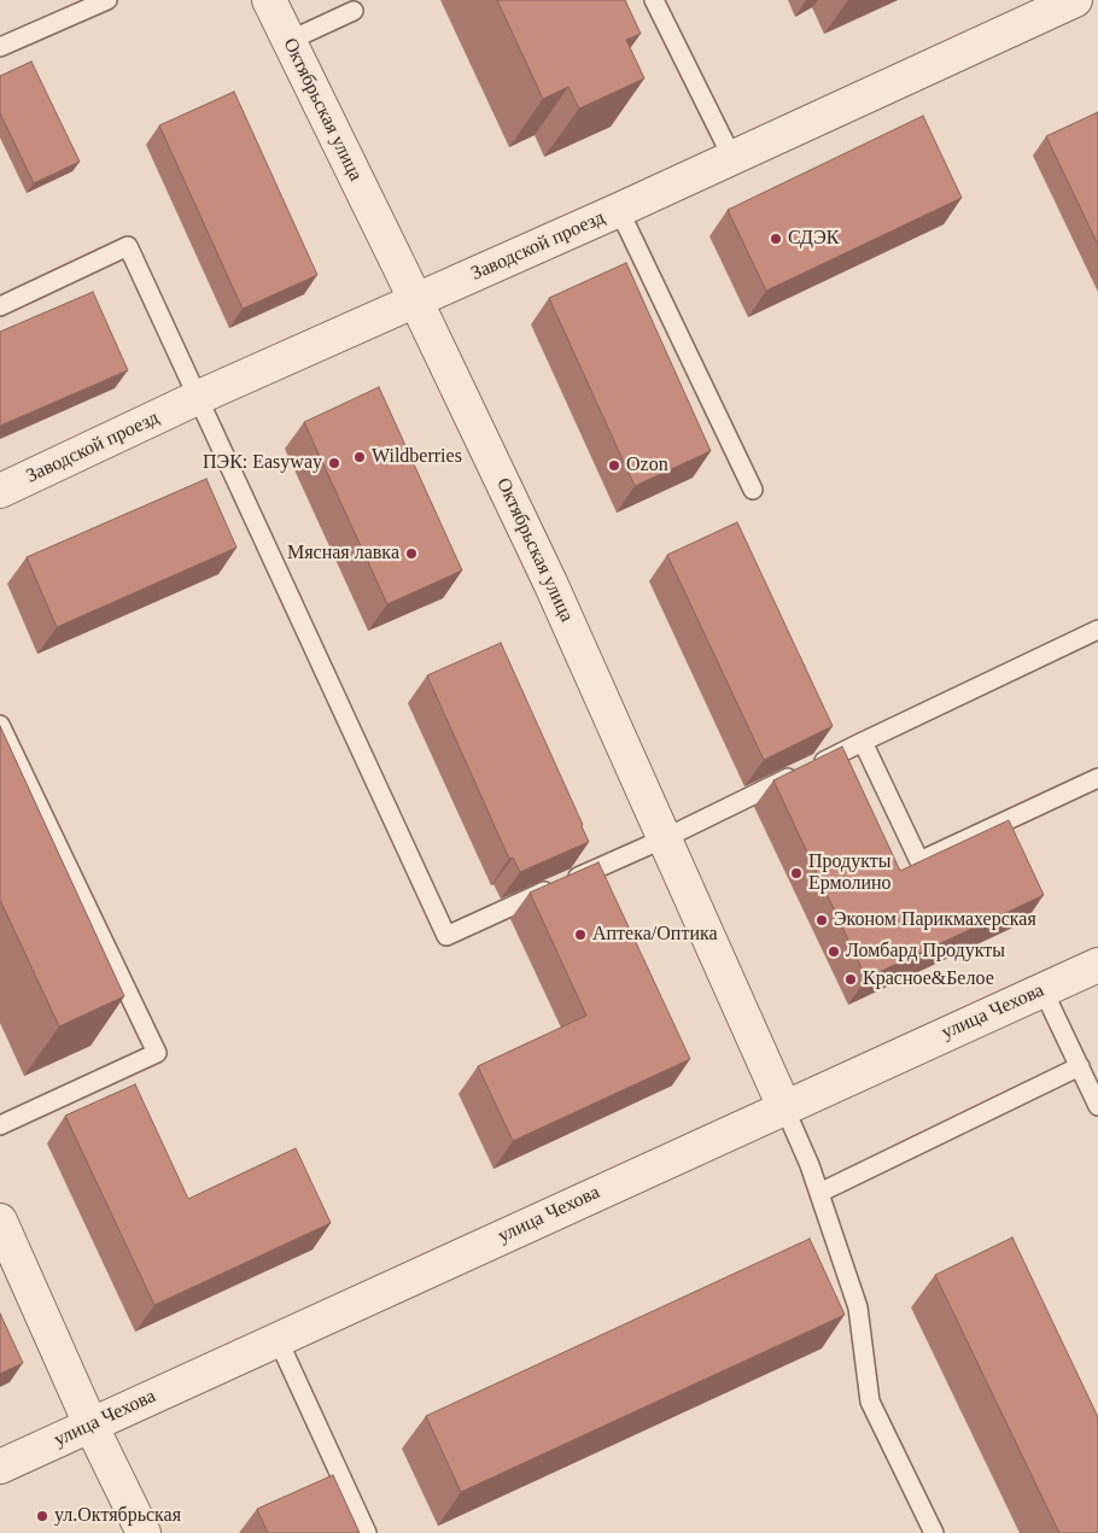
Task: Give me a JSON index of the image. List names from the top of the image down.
{
  "streets": {
    "street": ["Октябрьская улица", "Заводской проезд", "улица Чехова"]
  },
  "crossings": [
    ["Октябрьская улица", "Заводской проезд"],
    ["Октябрьская улица", "улица Чехова"]
  ],
  "places": [
    "СДЭК",
    "Wildberries",
    "ПЭК: Easyway",
    "Ozon",
    "Мясная лавка",
    "Продукты Ермолино",
    "Эконом Парикмахерская",
    "Аптека/Оптика",
    "Ломбард Продукты",
    "Красное&Белое",
    "ул.Октябрьская"
  ]
}
